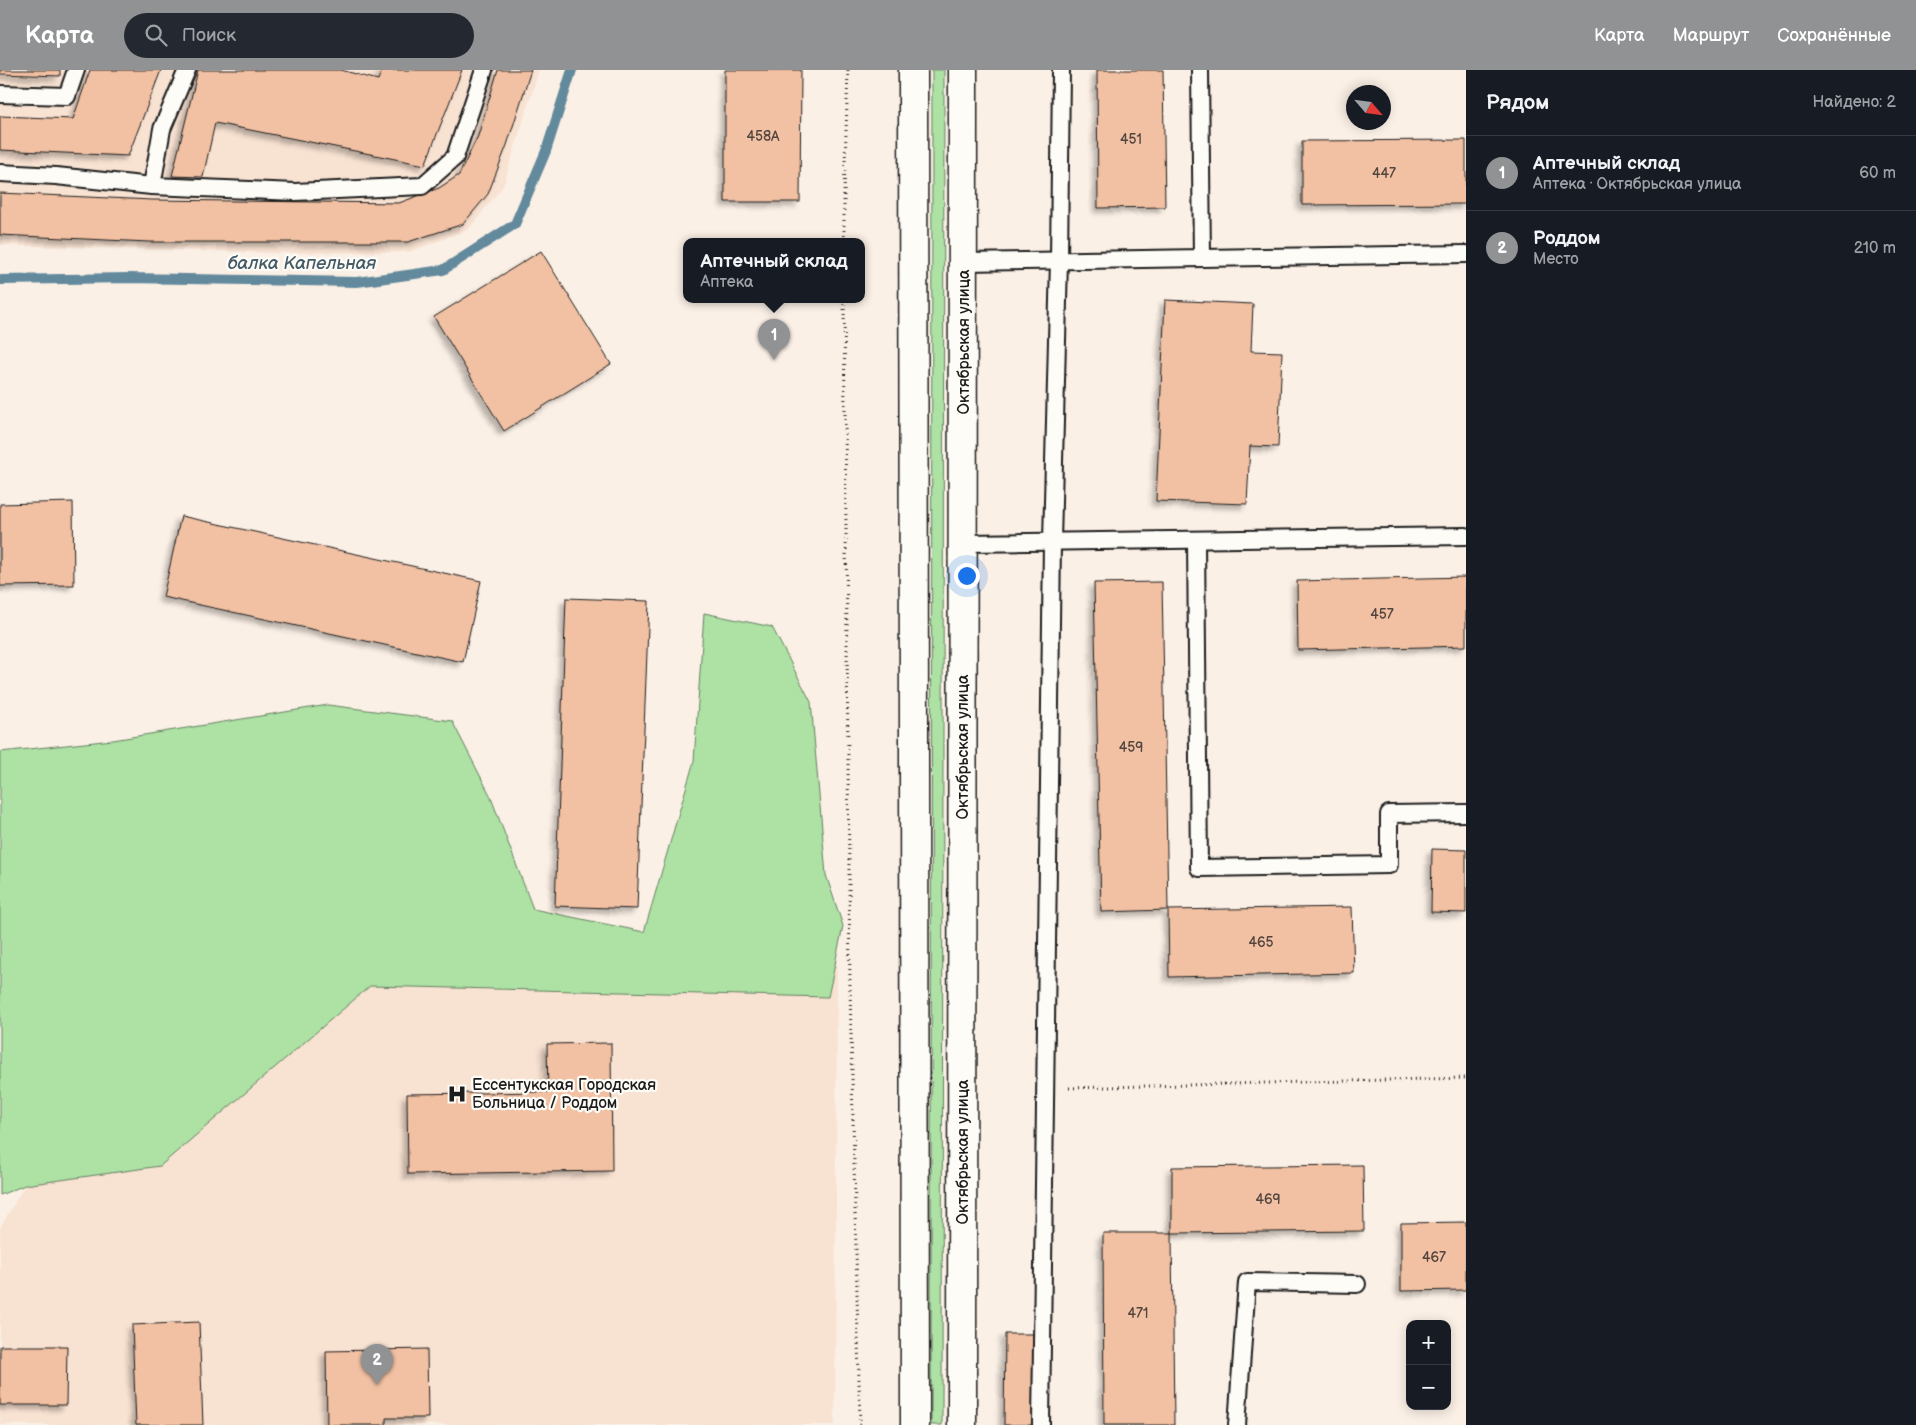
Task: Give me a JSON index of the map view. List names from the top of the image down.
{
  "streets": {
    "main road": ["Октябрьская улица"]
  },
  "water": ["балка Капельная"],
  "places": {
    "hospital": ["Ессентукская Городская Больница / Роддом"]
  },
  "house_numbers": [
    "458А",
    "451",
    "447",
    "457",
    "459",
    "465",
    "469",
    "467",
    "471"
  ],
  "north": "bottom right",
  "page": {
    "header": "Карта",
    "search": "Поиск",
    "nav": ["Карта", "Маршрут", "Сохранённые"],
    "heading": ["Рядом", "Найдено: 2"],
    "list": [
      {
        "mark": "1",
        "name": "Аптечный склад",
        "note": "Аптека · Октябрьская улица",
        "value": "60 m"
      },
      {
        "mark": "2",
        "name": "Роддом",
        "note": "Место",
        "value": "210 m"
      }
    ],
    "popup": ["Аптечный склад", "Аптека"],
    "pins": ["1", "2"],
    "map_buttons": ["+", "−"]
  }
}
